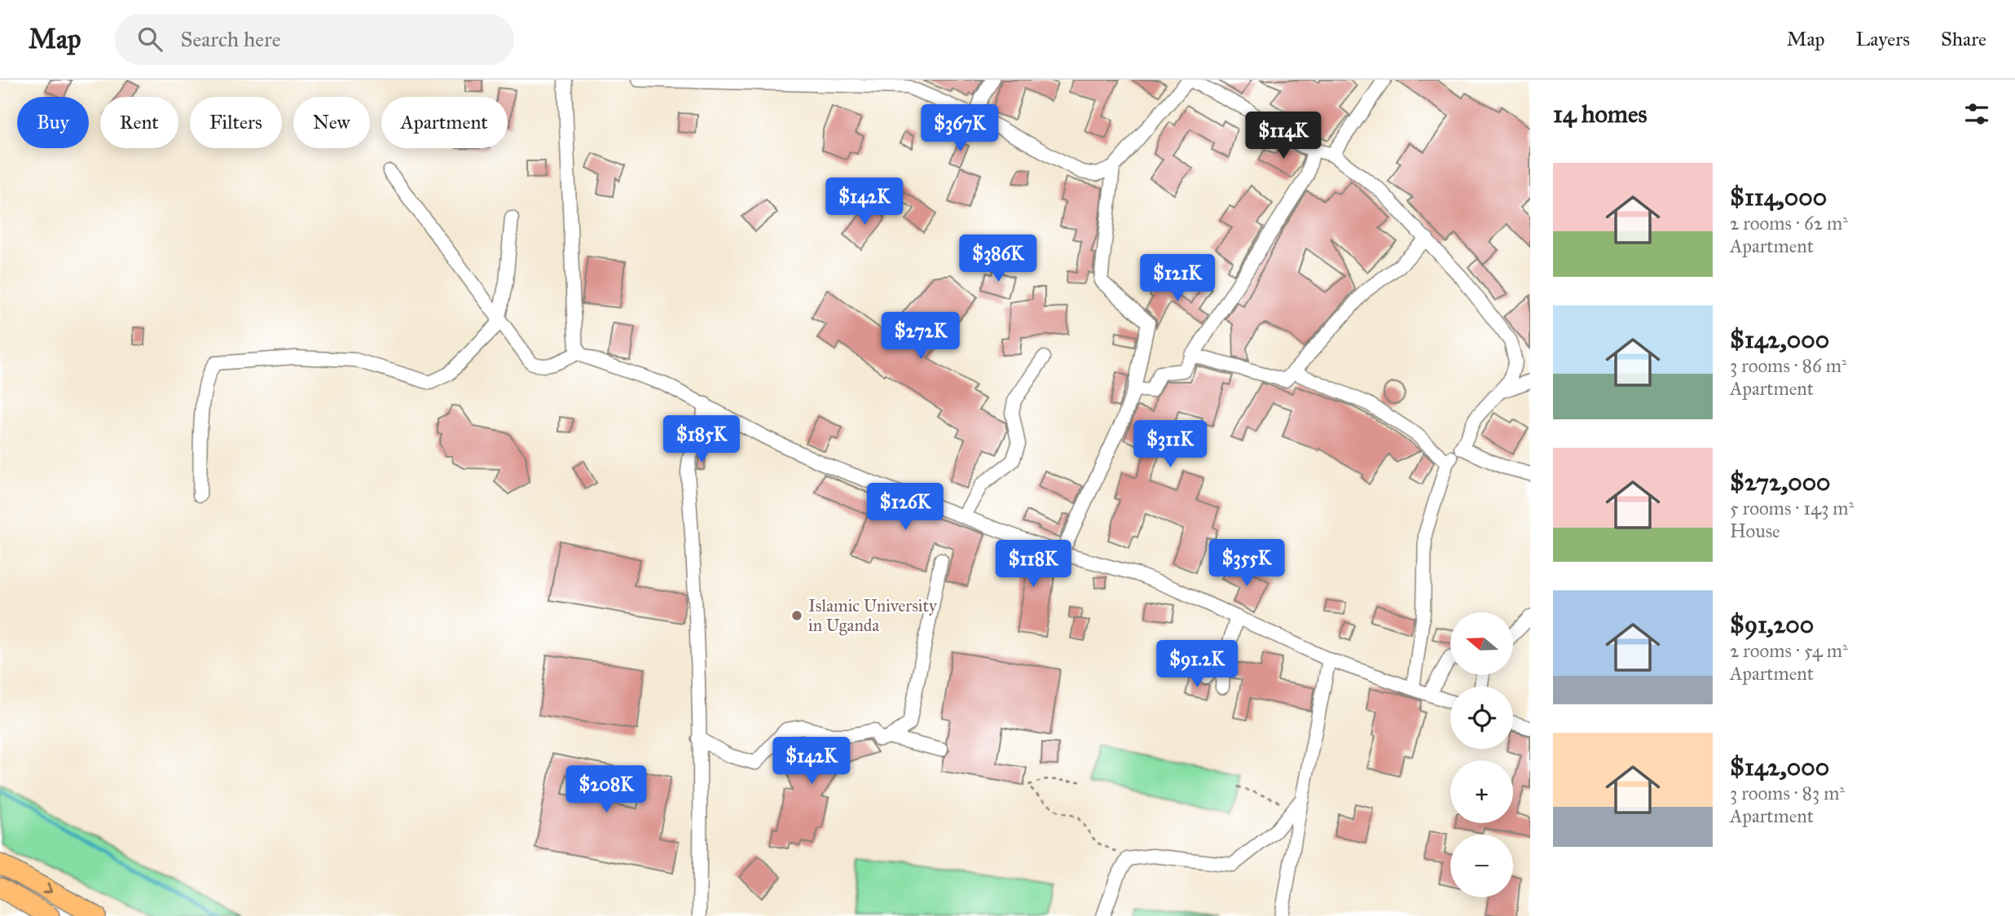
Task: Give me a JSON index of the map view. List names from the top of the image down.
{
  "places": ["Islamic University in Uganda"],
  "north": "left",
  "page": {
    "header": "Map",
    "search": "Search here",
    "nav": ["Map", "Layers", "Share"],
    "heading": "14 homes",
    "chip": [
      "Buy",
      "Rent",
      "Filters",
      "New",
      "Apartment"
    ],
    "price": [
      "$367K",
      "$114K",
      "$142K",
      "$386K",
      "$121K",
      "$272K",
      "$185K",
      "$311K",
      "$126K",
      "$355K",
      "$118K",
      "$91.2K",
      "$142K",
      "$208K"
    ],
    "list": [
      {
        "name": "$114,000",
        "note": "2 rooms · 62 m² · Apartment"
      },
      {
        "name": "$142,000",
        "note": "3 rooms · 86 m² · Apartment"
      },
      {
        "name": "$272,000",
        "note": "5 rooms · 143 m² · House"
      },
      {
        "name": "$91,200",
        "note": "2 rooms · 54 m² · Apartment"
      },
      {
        "name": "$142,000",
        "note": "3 rooms · 83 m² · Apartment"
      }
    ],
    "map_buttons": ["+", "−"]
  }
}
